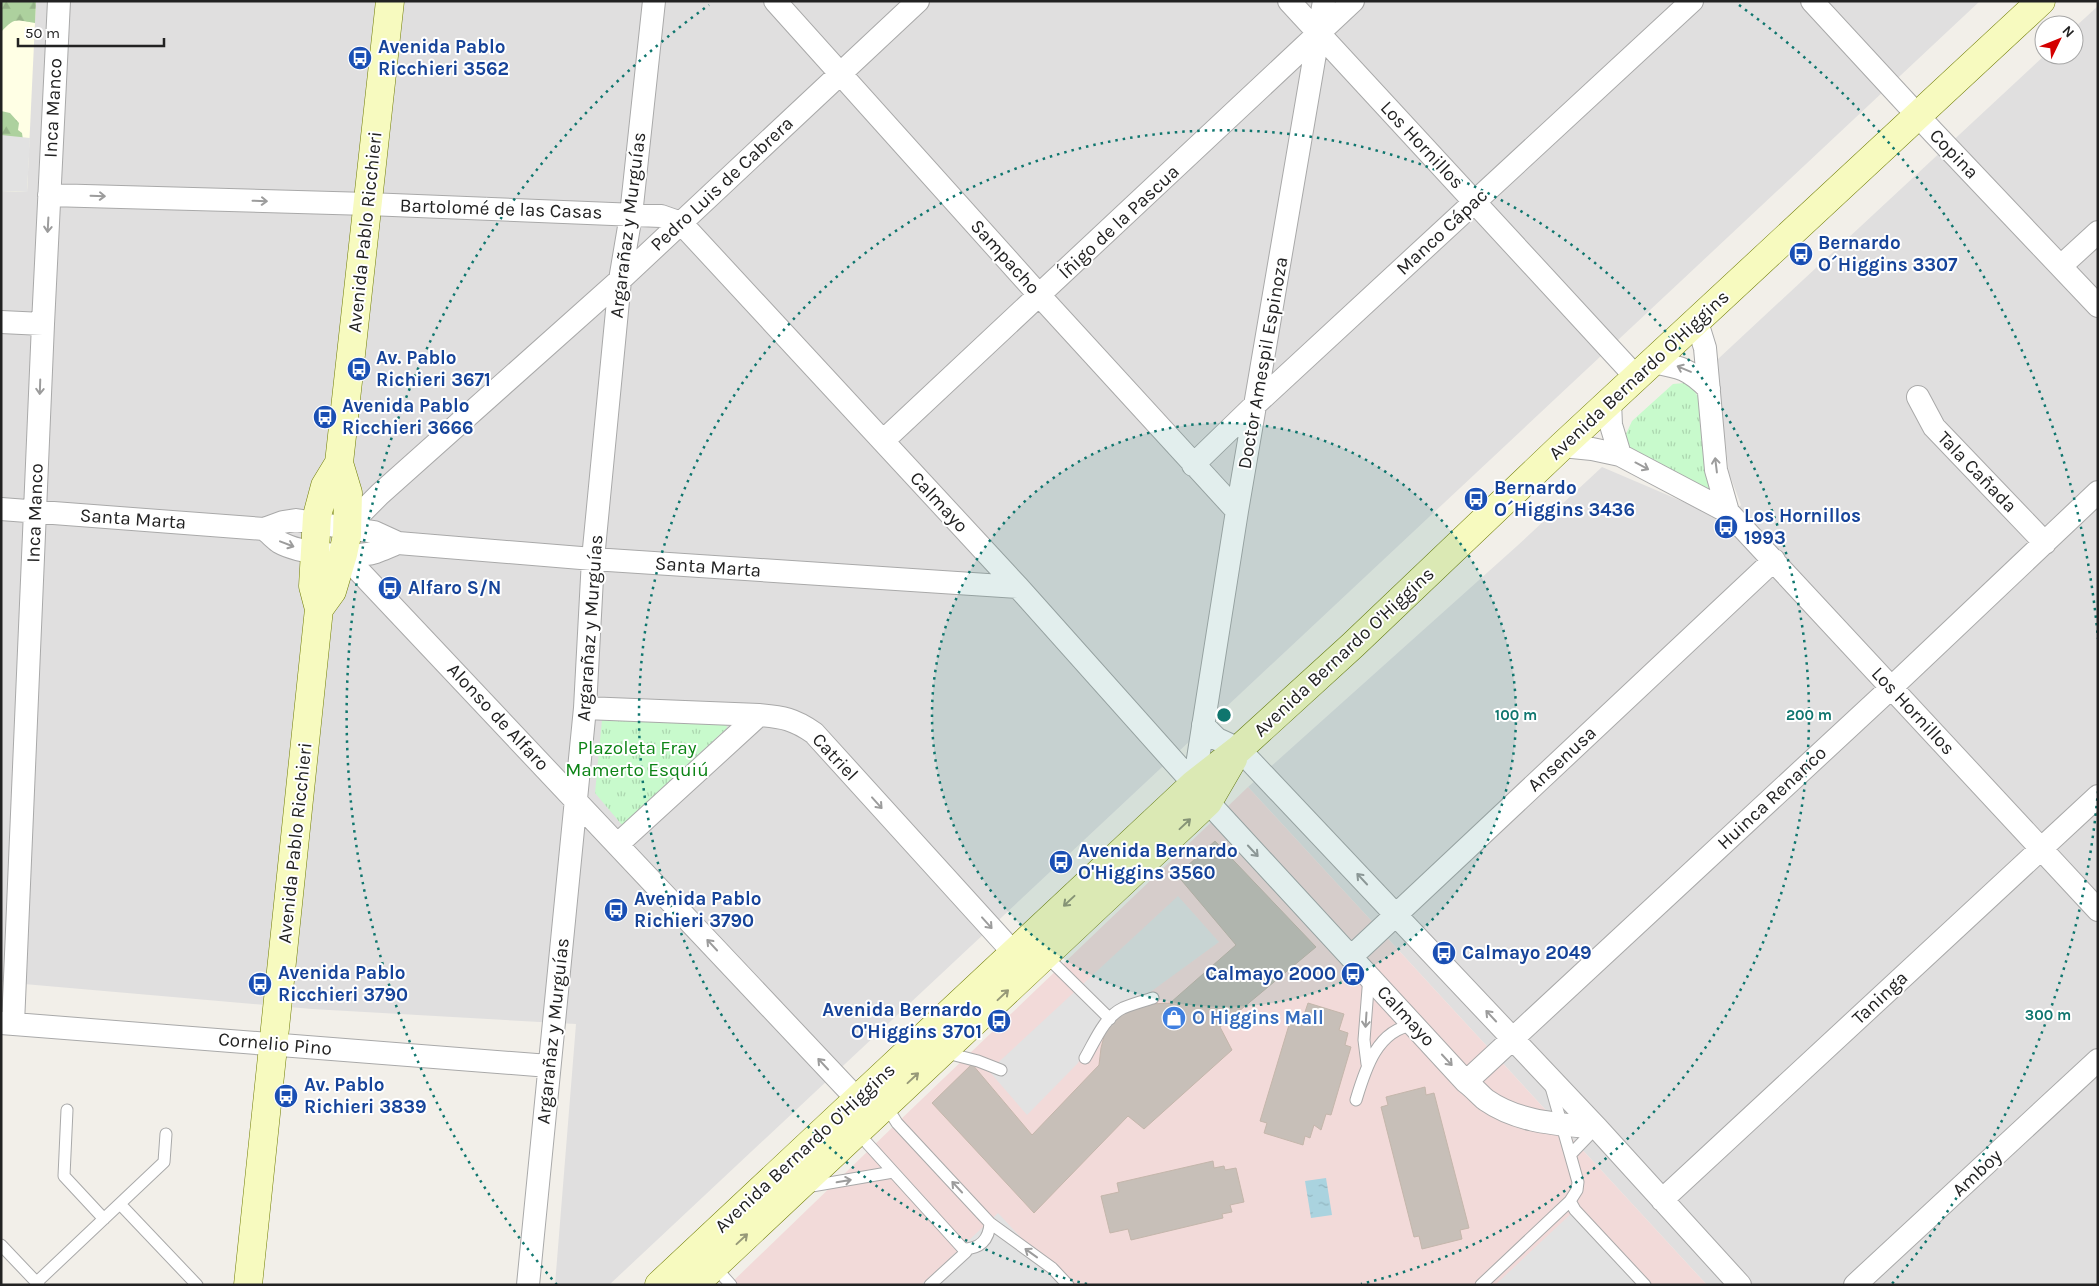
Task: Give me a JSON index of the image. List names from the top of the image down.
{
  "streets": {
    "main road": ["Avenida Pablo Ricchieri", "Avenida Bernardo O'Higgins"],
    "street": [
      "Inca Manco",
      "Los Hornillos",
      "Copina",
      "Pedro Luis de Cabrera",
      "Bartolomé de las Casas",
      "Íñigo de la Pascua",
      "Argarañaz y Murguías",
      "Manco Cápac",
      "Sampacho",
      "Doctor Amespil Espinoza",
      "Tala Cañada",
      "Calmayo",
      "Santa Marta",
      "Alonso de Alfaro",
      "Catriel",
      "Ansenusa",
      "Huinca Renanco",
      "Taninga",
      "Cornelio Pino",
      "Amboy"
    ]
  },
  "crossings": [
    ["Inca Manco", "Bartolomé de las Casas"],
    ["Inca Manco", "Santa Marta"],
    ["Inca Manco", "Cornelio Pino"],
    ["Los Hornillos", "Íñigo de la Pascua"],
    ["Los Hornillos", "Manco Cápac"],
    ["Los Hornillos", "Doctor Amespil Espinoza"],
    ["Los Hornillos", "Avenida Bernardo O'Higgins"],
    ["Los Hornillos", "Ansenusa"],
    ["Los Hornillos", "Huinca Renanco"],
    ["Los Hornillos", "Taninga"],
    ["Copina", "Avenida Bernardo O'Higgins"],
    ["Pedro Luis de Cabrera", "Bartolomé de las Casas"],
    ["Pedro Luis de Cabrera", "Argarañaz y Murguías"],
    ["Pedro Luis de Cabrera", "Avenida Pablo Ricchieri"],
    ["Pedro Luis de Cabrera", "Sampacho"],
    ["Pedro Luis de Cabrera", "Calmayo"],
    ["Pedro Luis de Cabrera", "Santa Marta"],
    ["Bartolomé de las Casas", "Argarañaz y Murguías"],
    ["Bartolomé de las Casas", "Avenida Pablo Ricchieri"],
    ["Bartolomé de las Casas", "Calmayo"],
    ["Íñigo de la Pascua", "Sampacho"],
    ["Íñigo de la Pascua", "Doctor Amespil Espinoza"],
    ["Íñigo de la Pascua", "Calmayo"],
    ["Argarañaz y Murguías", "Santa Marta"],
    ["Argarañaz y Murguías", "Alonso de Alfaro"],
    ["Argarañaz y Murguías", "Catriel"],
    ["Argarañaz y Murguías", "Cornelio Pino"],
    ["Avenida Pablo Ricchieri", "Santa Marta"],
    ["Avenida Pablo Ricchieri", "Alonso de Alfaro"],
    ["Avenida Pablo Ricchieri", "Cornelio Pino"],
    ["Manco Cápac", "Sampacho"],
    ["Manco Cápac", "Doctor Amespil Espinoza"],
    ["Sampacho", "Doctor Amespil Espinoza"],
    ["Doctor Amespil Espinoza", "Avenida Bernardo O'Higgins"],
    ["Doctor Amespil Espinoza", "Calmayo"],
    ["Avenida Bernardo O'Higgins", "Calmayo"],
    ["Avenida Bernardo O'Higgins", "Alonso de Alfaro"],
    ["Avenida Bernardo O'Higgins", "Catriel"],
    ["Tala Cañada", "Huinca Renanco"],
    ["Calmayo", "Santa Marta"],
    ["Calmayo", "Ansenusa"],
    ["Calmayo", "Huinca Renanco"],
    ["Santa Marta", "Alonso de Alfaro"]
  ],
  "one_way": ["Bartolomé de las Casas", "Alonso de Alfaro", "Catriel"],
  "parks": ["Plazoleta Fray Mamerto Esquiú"],
  "places": {
    "bus stop": [
      "Avenida Pablo Ricchieri 3562",
      "Bernardo O´Higgins 3307",
      "Av. Pablo Richieri 3671",
      "Avenida Pablo Ricchieri 3666",
      "Bernardo O´Higgins 3436",
      "Los Hornillos 1993",
      "Alfaro S/N",
      "Avenida Bernardo O'Higgins 3560",
      "Avenida Pablo Richieri 3790",
      "Calmayo 2049",
      "Calmayo 2000",
      "Avenida Pablo Ricchieri 3790",
      "Avenida Bernardo O'Higgins 3701",
      "Av. Pablo Richieri 3839"
    ],
    "shop": ["O Higgins Mall"]
  },
  "scale_bar": "50 m",
  "north": "top right",
  "rings": ["100 m", "200 m", "300 m"]
}
